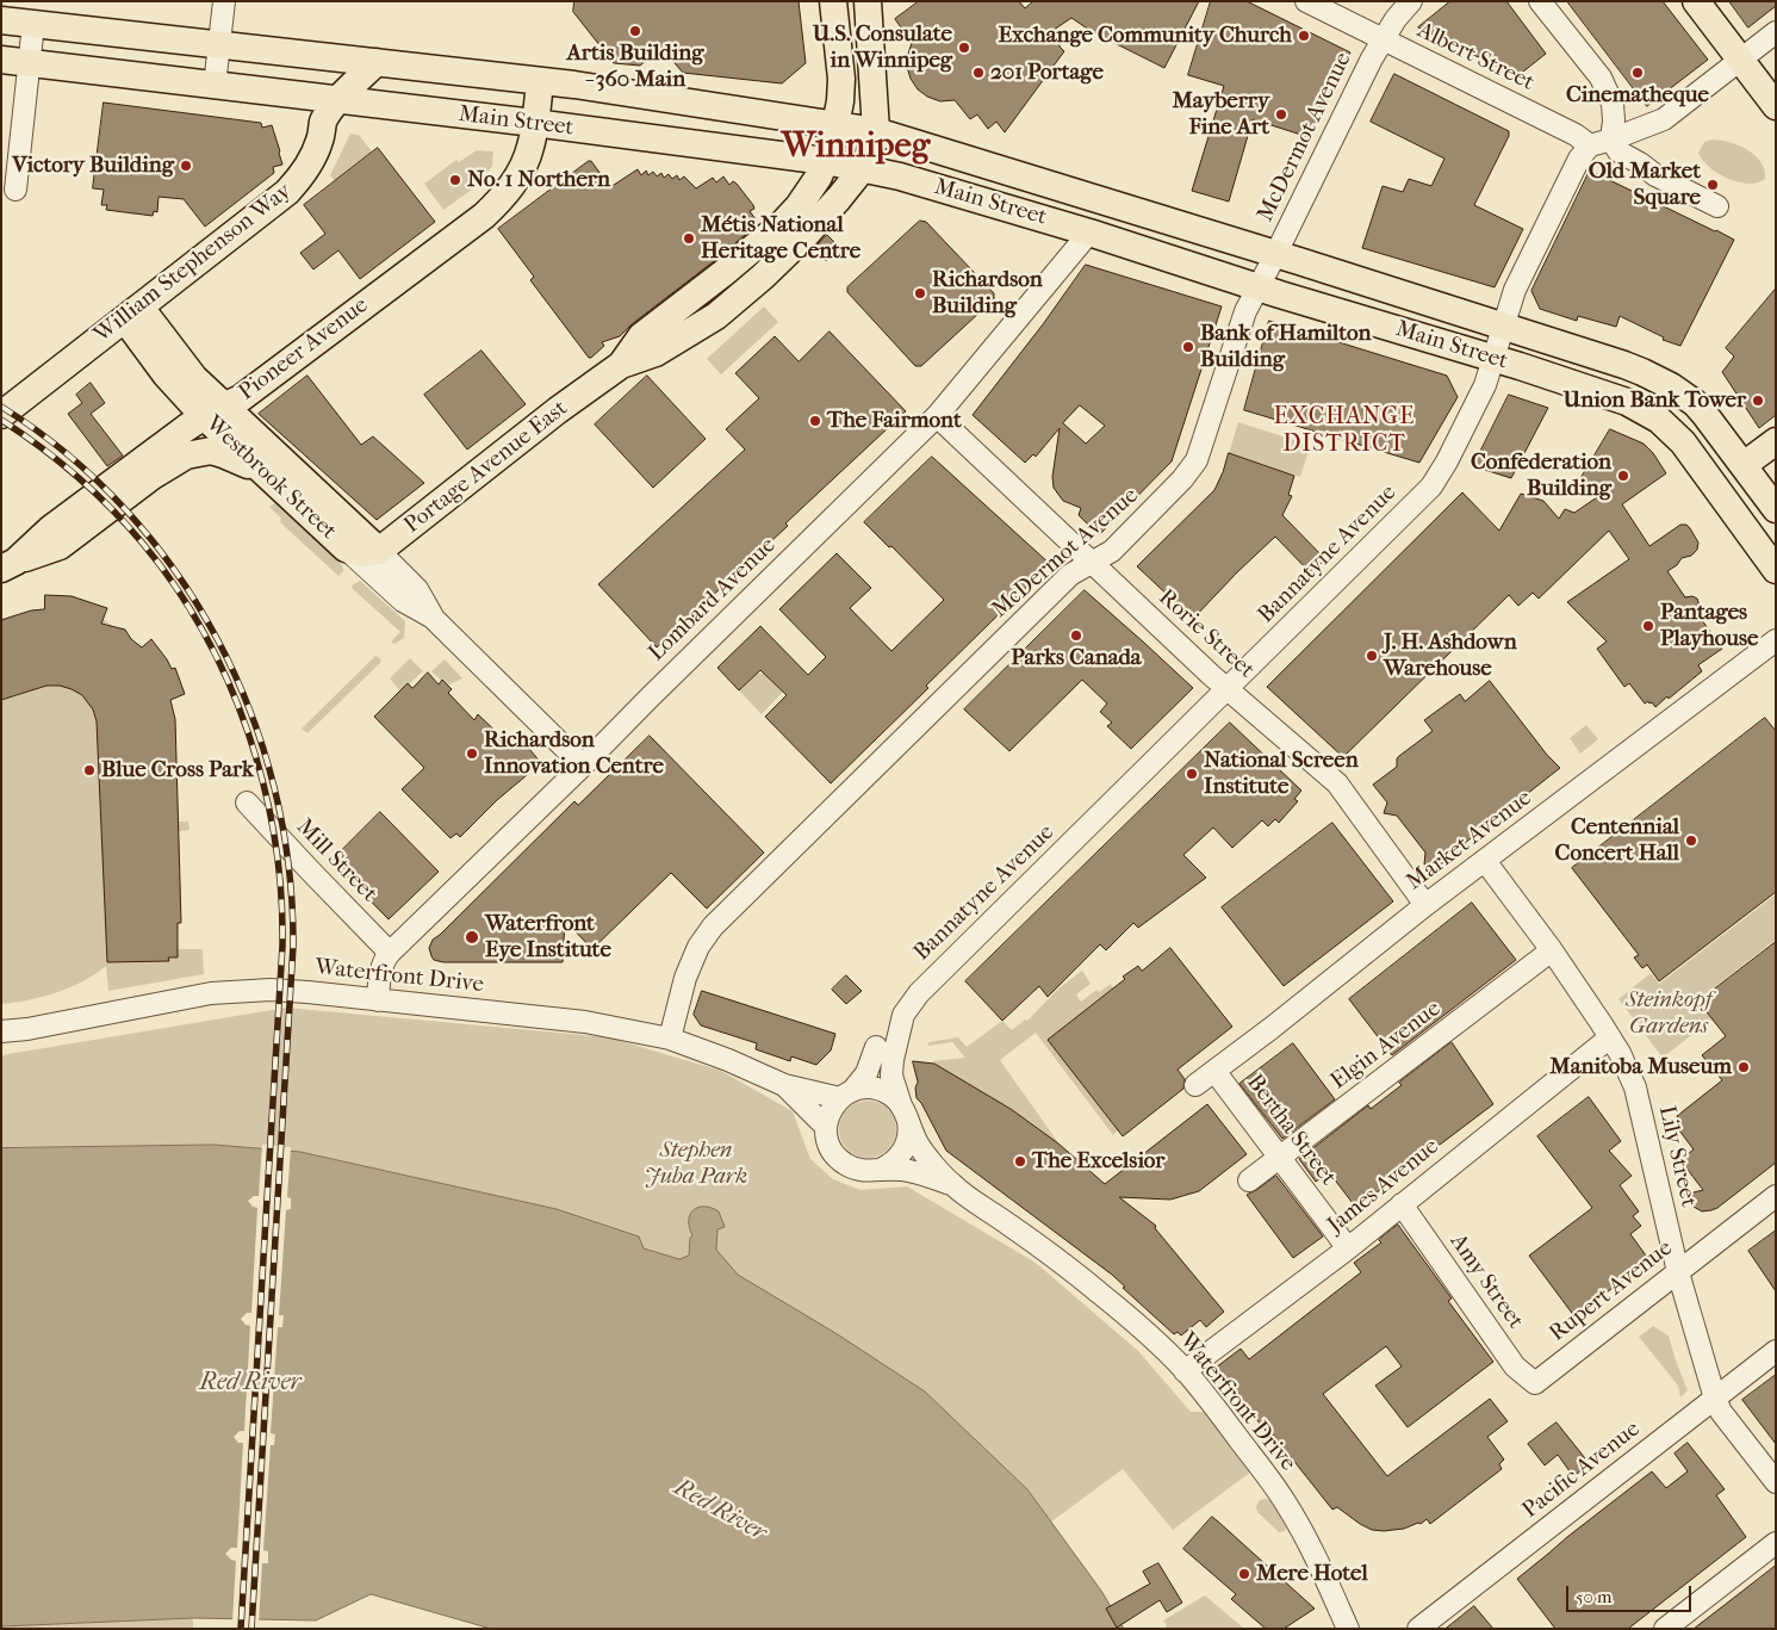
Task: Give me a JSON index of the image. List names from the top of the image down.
{
  "streets": {
    "main road": [
      "Main Street",
      "William Stephenson Way",
      "Pioneer Avenue",
      "Portage Avenue East",
      "Westbrook Street"
    ],
    "street": [
      "Albert Street",
      "McDermot Avenue",
      "Bannatyne Avenue",
      "Lombard Avenue",
      "Rorie Street",
      "Market Avenue",
      "Mill Street",
      "Waterfront Drive",
      "Elgin Avenue",
      "Bertha Street",
      "Lily Street",
      "James Avenue",
      "Amy Street",
      "Rupert Avenue",
      "Pacific Avenue"
    ]
  },
  "crossings": [
    ["Albert Street", "McDermot Avenue"],
    ["Albert Street", "Bannatyne Avenue"],
    ["Main Street", "McDermot Avenue"],
    ["Main Street", "William Stephenson Way"],
    ["Main Street", "Pioneer Avenue"],
    ["Main Street", "Portage Avenue East"],
    ["Main Street", "Bannatyne Avenue"],
    ["Main Street", "Lombard Avenue"],
    ["McDermot Avenue", "Rorie Street"],
    ["McDermot Avenue", "Waterfront Drive"],
    ["William Stephenson Way", "Westbrook Street"],
    ["Pioneer Avenue", "Westbrook Street"],
    ["Portage Avenue East", "Westbrook Street"],
    ["Westbrook Street", "Lombard Avenue"],
    ["Bannatyne Avenue", "Rorie Street"],
    ["Bannatyne Avenue", "Waterfront Drive"],
    ["Lombard Avenue", "Rorie Street"],
    ["Lombard Avenue", "Mill Street"],
    ["Lombard Avenue", "Waterfront Drive"],
    ["Rorie Street", "Market Avenue"],
    ["Market Avenue", "Bertha Street"],
    ["Market Avenue", "Lily Street"],
    ["Waterfront Drive", "James Avenue"],
    ["Elgin Avenue", "Bertha Street"],
    ["Elgin Avenue", "Lily Street"],
    ["Bertha Street", "James Avenue"],
    ["Lily Street", "James Avenue"],
    ["Lily Street", "Rupert Avenue"],
    ["Lily Street", "Pacific Avenue"],
    ["James Avenue", "Amy Street"],
    ["Amy Street", "Rupert Avenue"]
  ],
  "districts": ["Winnipeg", "EXCHANGE DISTRICT"],
  "water": ["Red River"],
  "parks": ["Steinkopf Gardens", "Stephen Juba Park"],
  "places": [
    "Artis Building - 360 Main",
    "Exchange Community Church",
    "U.S. Consulate in Winnipeg",
    "201 Portage",
    "Cinematheque",
    "Mayberry Fine Art",
    "Victory Building",
    "No. 1 Northern",
    "Old Market Square",
    "Métis National Heritage Centre",
    "Richardson Building",
    "Bank of Hamilton Building",
    "Union Bank Tower",
    "The Fairmont",
    "Confederation Building",
    "Pantages Playhouse",
    "Parks Canada",
    "J. H. Ashdown Warehouse",
    "Richardson Innovation Centre",
    "Blue Cross Park",
    "National Screen Institute",
    "Centennial Concert Hall",
    "Waterfront Eye Institute",
    "Manitoba Museum",
    "The Excelsior",
    "Mere Hotel"
  ],
  "scale_bar": "50 m"
}
